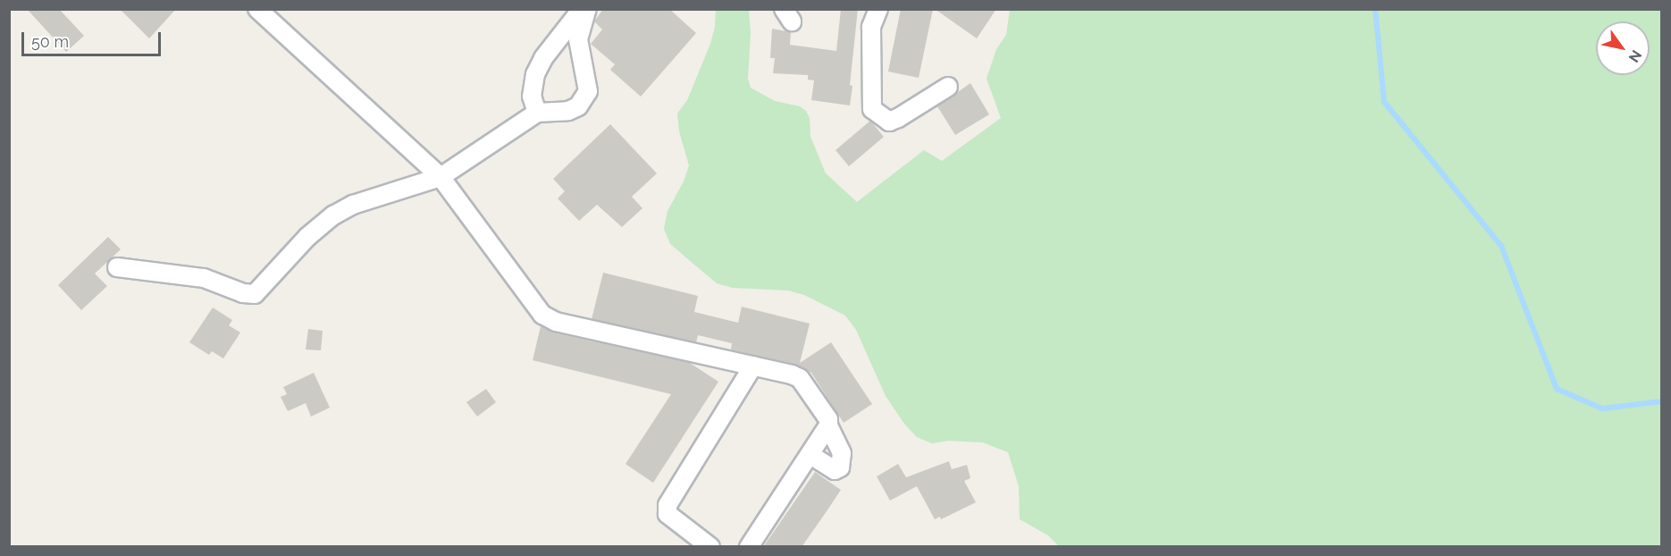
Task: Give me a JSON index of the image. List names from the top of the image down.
{
  "scale_bar": "50 m",
  "north": "bottom right"
}
